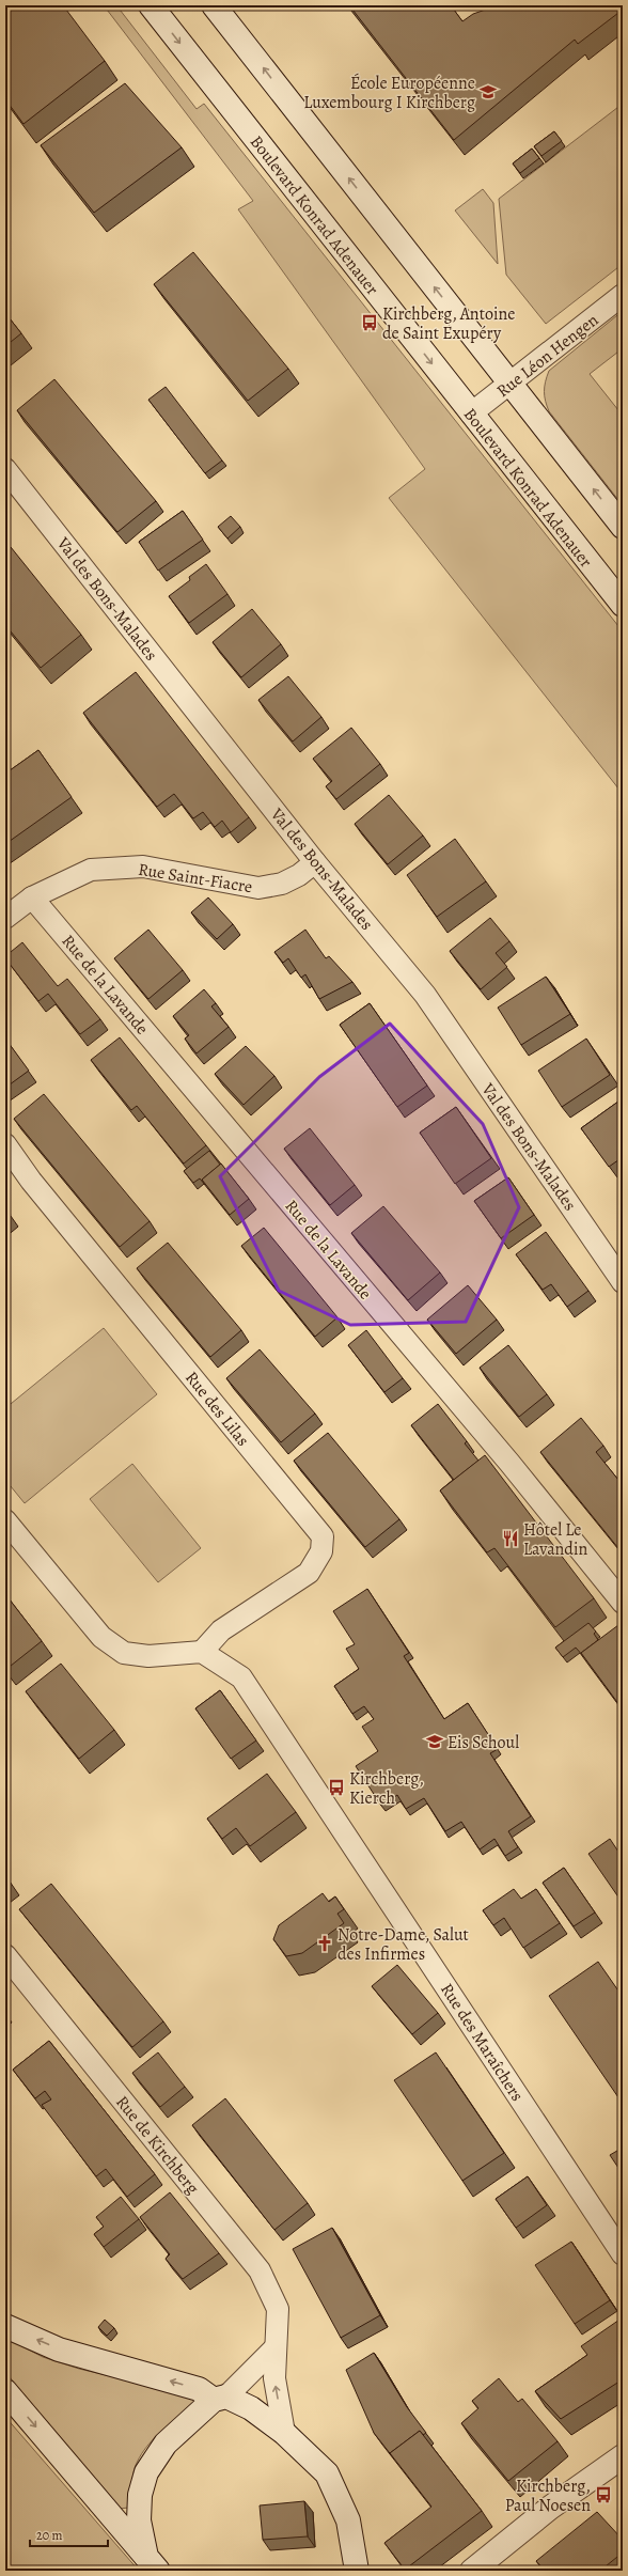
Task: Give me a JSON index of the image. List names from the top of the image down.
{
  "streets": {
    "main road": ["Boulevard Konrad Adenauer"],
    "street": [
      "Rue Léon Hengen",
      "Val des Bons-Malades",
      "Rue Saint-Fiacre",
      "Rue de la Lavande",
      "Rue des Lilas",
      "Rue des Maraîchers",
      "Rue de Kirchberg"
    ]
  },
  "crossings": [
    ["Boulevard Konrad Adenauer", "Rue Léon Hengen"],
    ["Val des Bons-Malades", "Rue Saint-Fiacre"],
    ["Rue Saint-Fiacre", "Rue de la Lavande"],
    ["Rue des Lilas", "Rue des Maraîchers"]
  ],
  "places": {
    "school or university": ["École Européenne Luxembourg I Kirchberg", "Eis Schoul"],
    "bus stop": ["Kirchberg, Antoine de Saint Exupéry", "Kirchberg, Kierch", "Kirchberg, Paul Noesen"],
    "restaurant": ["Hôtel Le Lavandin"],
    "church": ["Notre-Dame, Salut des Infirmes"]
  },
  "scale_bar": "20 m"
}
